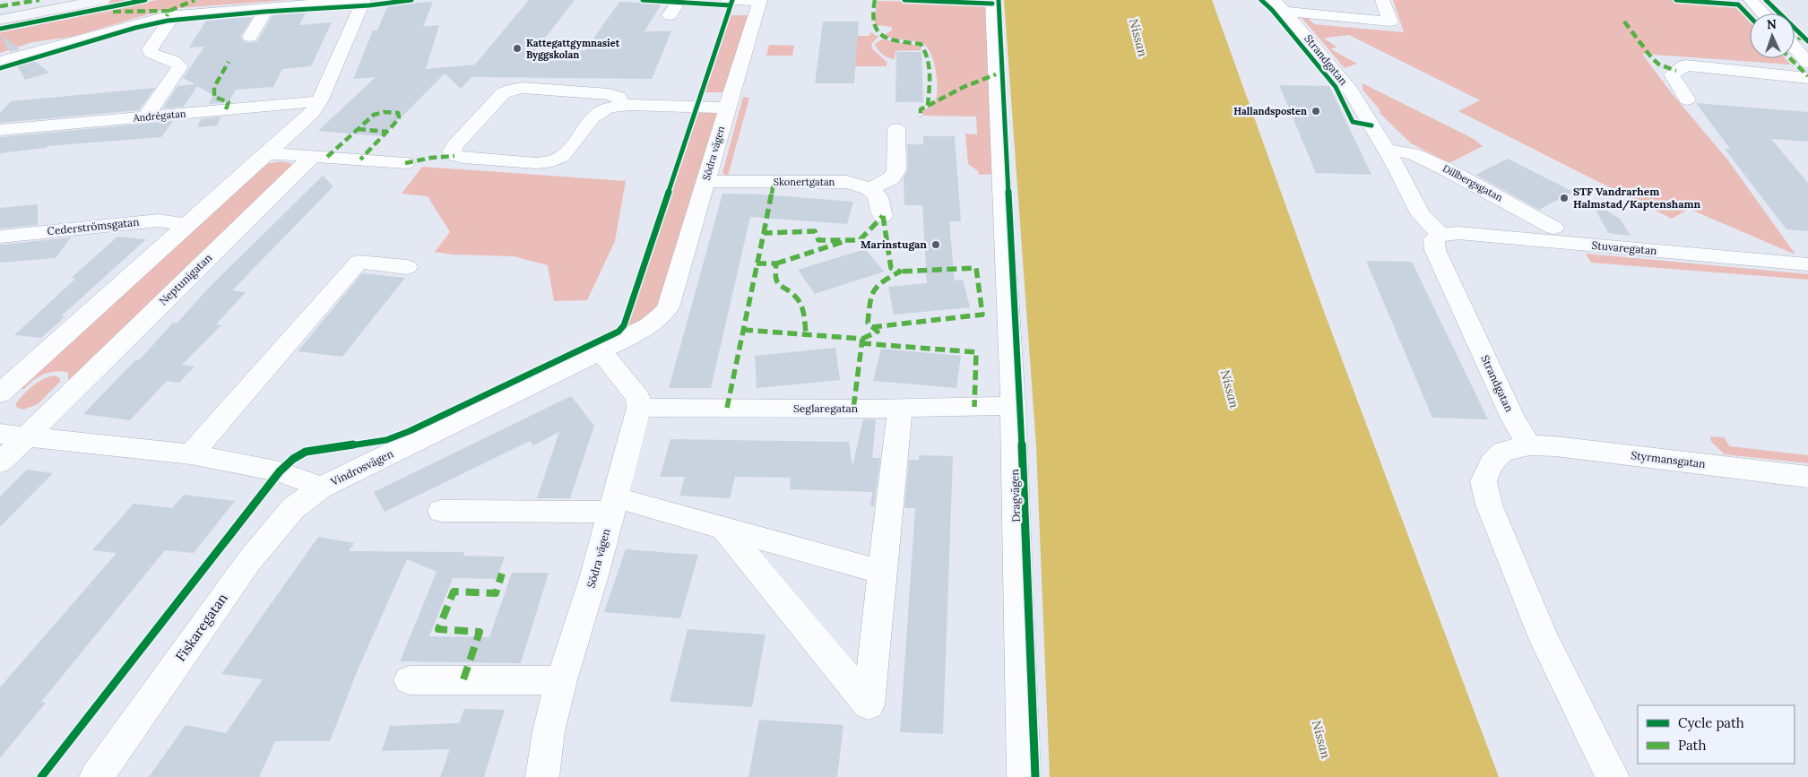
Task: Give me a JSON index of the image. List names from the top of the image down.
{
  "streets": {
    "street": [
      "Strandgatan",
      "Andrégatan",
      "Södra vägen",
      "Skonertgatan",
      "Dillbergsgatan",
      "Cederströmsgatan",
      "Stuvaregatan",
      "Neptunigatan",
      "Seglaregatan",
      "Styrmansgatan",
      "Vindrosvägen",
      "Dragvägen",
      "Fiskaregatan"
    ]
  },
  "crossings": [
    ["Strandgatan", "Dillbergsgatan"],
    ["Strandgatan", "Stuvaregatan"],
    ["Strandgatan", "Styrmansgatan"],
    ["Södra vägen", "Skonertgatan"],
    ["Södra vägen", "Seglaregatan"],
    ["Södra vägen", "Vindrosvägen"],
    ["Neptunigatan", "Vindrosvägen"],
    ["Seglaregatan", "Dragvägen"],
    ["Vindrosvägen", "Fiskaregatan"]
  ],
  "water": ["Nissan"],
  "places": [
    "Kattegattgymnasiet Byggskolan",
    "Hallandsposten",
    "STF Vandrarhem Halmstad/Kaptenshamn",
    "Marinstugan"
  ],
  "legend": ["Cycle path", "Path"],
  "north": "top"
}
